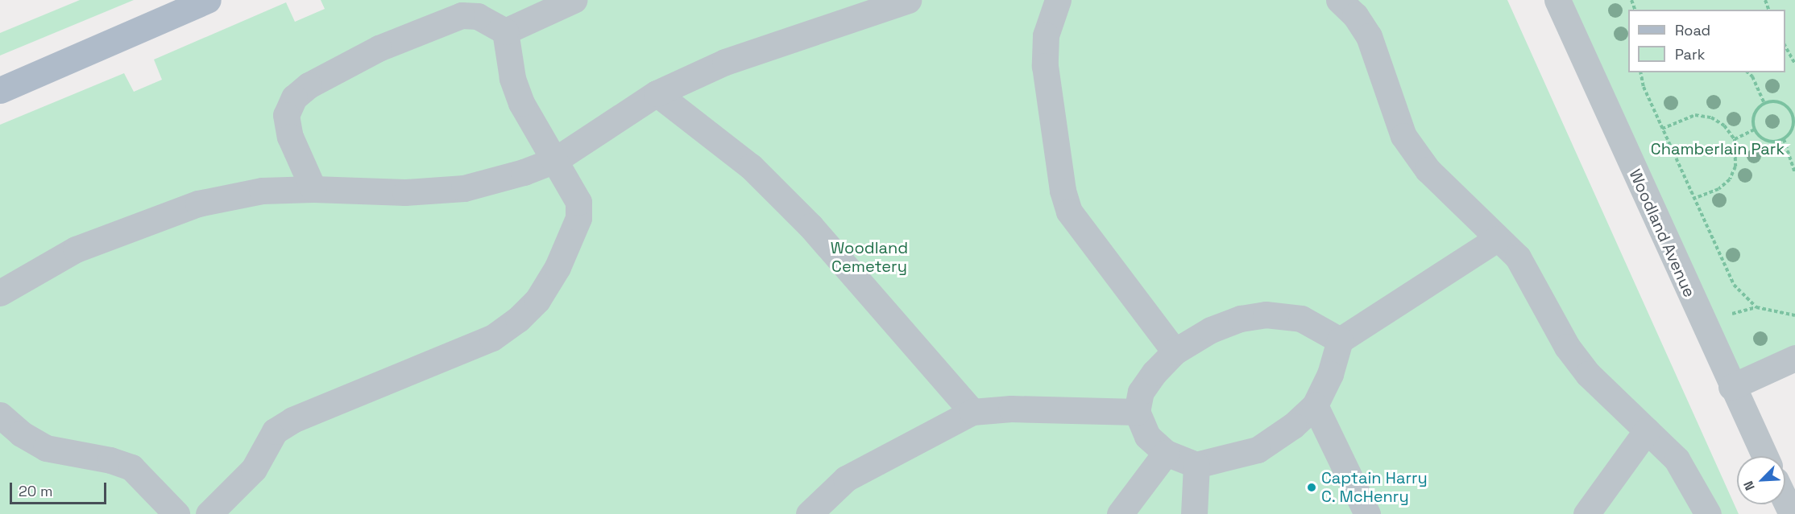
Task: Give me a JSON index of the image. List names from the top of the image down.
{
  "streets": {
    "street": ["Woodland Avenue"]
  },
  "parks": ["Chamberlain Park", "Woodland Cemetery"],
  "places": ["Captain Harry C. McHenry"],
  "legend": ["Road", "Park"],
  "scale_bar": "20 m",
  "north": "bottom left"
}
